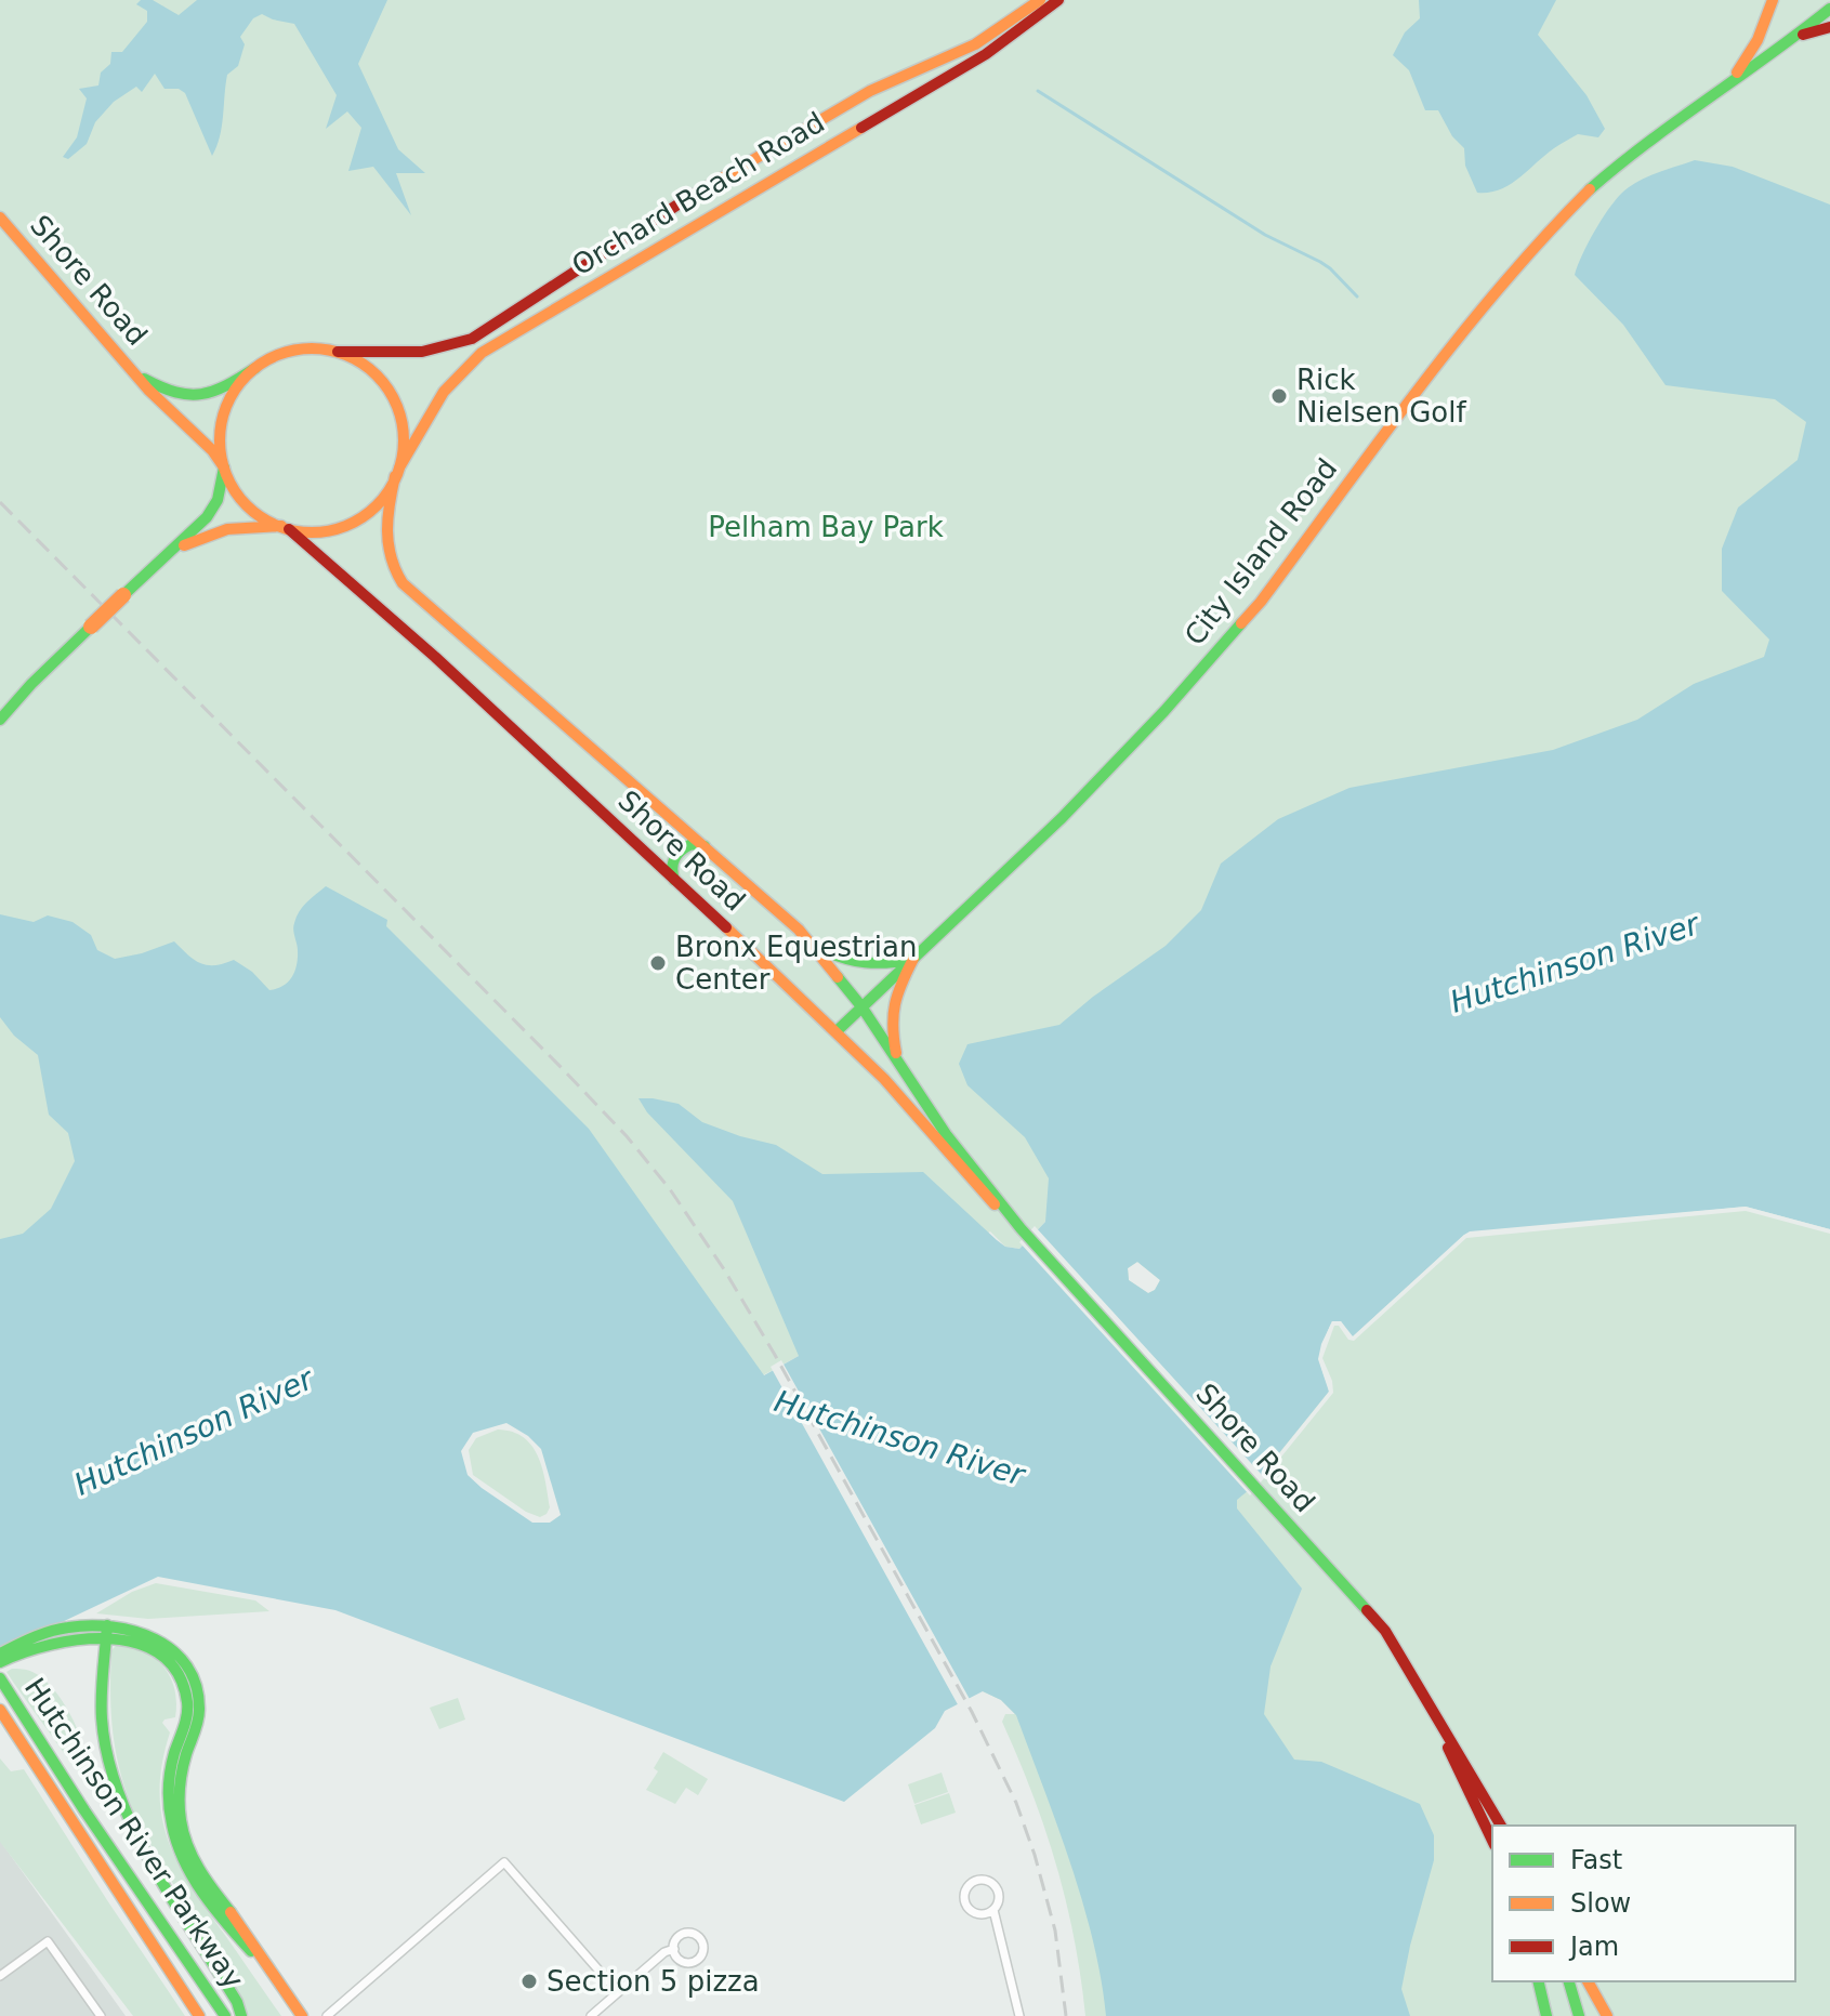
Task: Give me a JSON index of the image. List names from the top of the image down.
{
  "streets": {
    "main road": [
      "Orchard Beach Road",
      "Shore Road",
      "City Island Road",
      "Hutchinson River Parkway"
    ]
  },
  "crossings": [
    ["Orchard Beach Road", "Shore Road"],
    ["Shore Road", "City Island Road"]
  ],
  "water": ["Hutchinson River"],
  "parks": ["Pelham Bay Park"],
  "places": ["Rick Nielsen Golf", "Bronx Equestrian Center", "Section 5 pizza"],
  "legend": ["Fast", "Slow", "Jam"]
}
